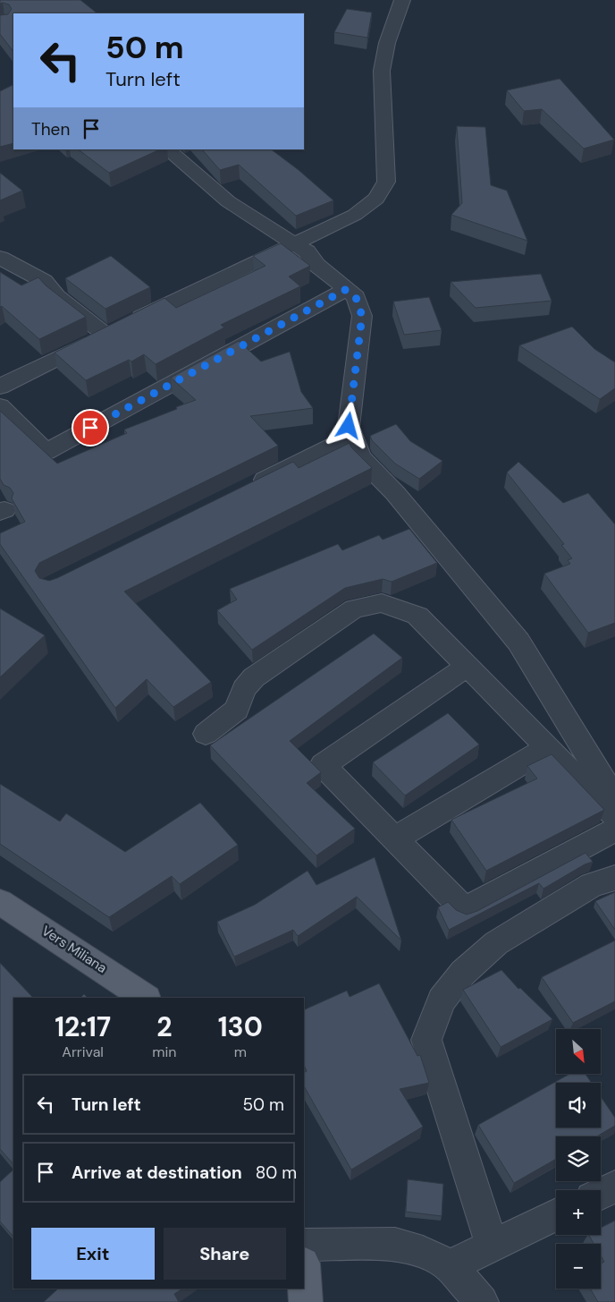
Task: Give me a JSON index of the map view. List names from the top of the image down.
{
  "streets": {
    "main road": ["Vers Miliana"]
  },
  "north": "bottom right",
  "page": {
    "turn": ["50 m", "Turn left"],
    "then": "Then",
    "eta": [
      "12:17",
      "Arrival",
      "2",
      "min",
      "130",
      "m"
    ],
    "map_buttons": ["+", "−"],
    "list": [
      {
        "name": "Turn left",
        "value": "50 m"
      },
      {
        "name": "Arrive at destination",
        "value": "80 m"
      }
    ],
    "buttons": ["Exit", "Share"]
  }
}
